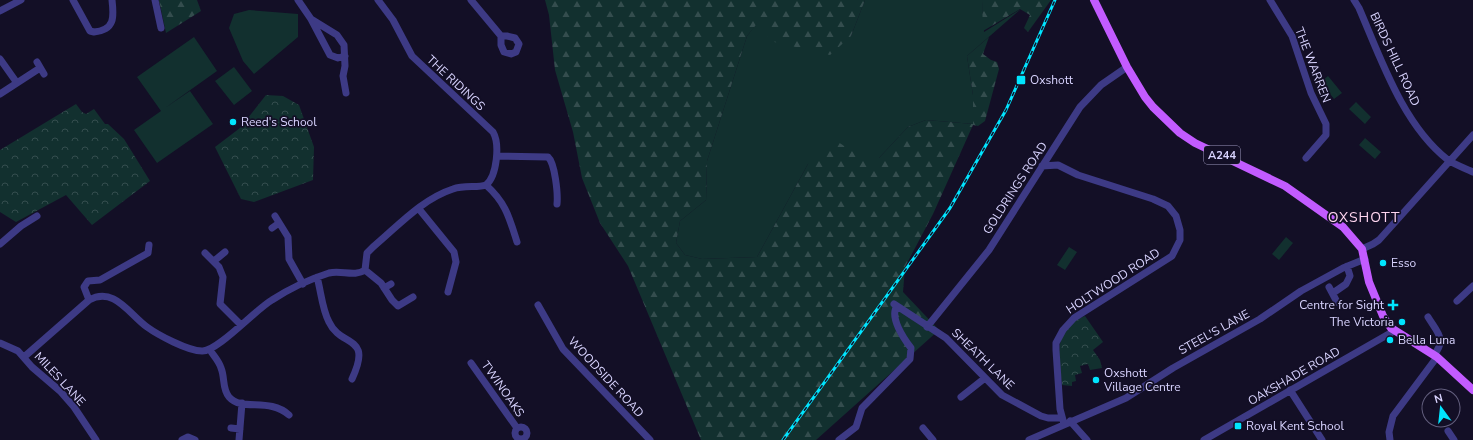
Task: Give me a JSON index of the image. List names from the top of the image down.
{
  "streets": {
    "main road": ["A244"],
    "street": [
      "BIRDS HILL ROAD",
      "THE WARREN",
      "THE RIDINGS",
      "GOLDRINGS ROAD",
      "HOLTWOOD ROAD",
      "STEEL'S LANE",
      "SHEATH LANE",
      "OAKSHADE ROAD",
      "WOODSIDE ROAD",
      "MILES LANE",
      "TWINOAKS"
    ]
  },
  "crossings": [
    ["A244", "GOLDRINGS ROAD"],
    ["A244", "STEEL'S LANE"],
    ["A244", "OAKSHADE ROAD"],
    ["GOLDRINGS ROAD", "SHEATH LANE"],
    ["HOLTWOOD ROAD", "STEEL'S LANE"],
    ["HOLTWOOD ROAD", "SHEATH LANE"],
    ["STEEL'S LANE", "SHEATH LANE"]
  ],
  "districts": ["OXSHOTT"],
  "places": {
    "transit": ["Oxshott", "Royal Kent School"],
    "other": [
      "Reed's School",
      "Esso",
      "The Victoria",
      "Bella Luna",
      "Oxshott Village Centre"
    ],
    "health": ["Centre for Sight"]
  },
  "north": "top"
}
